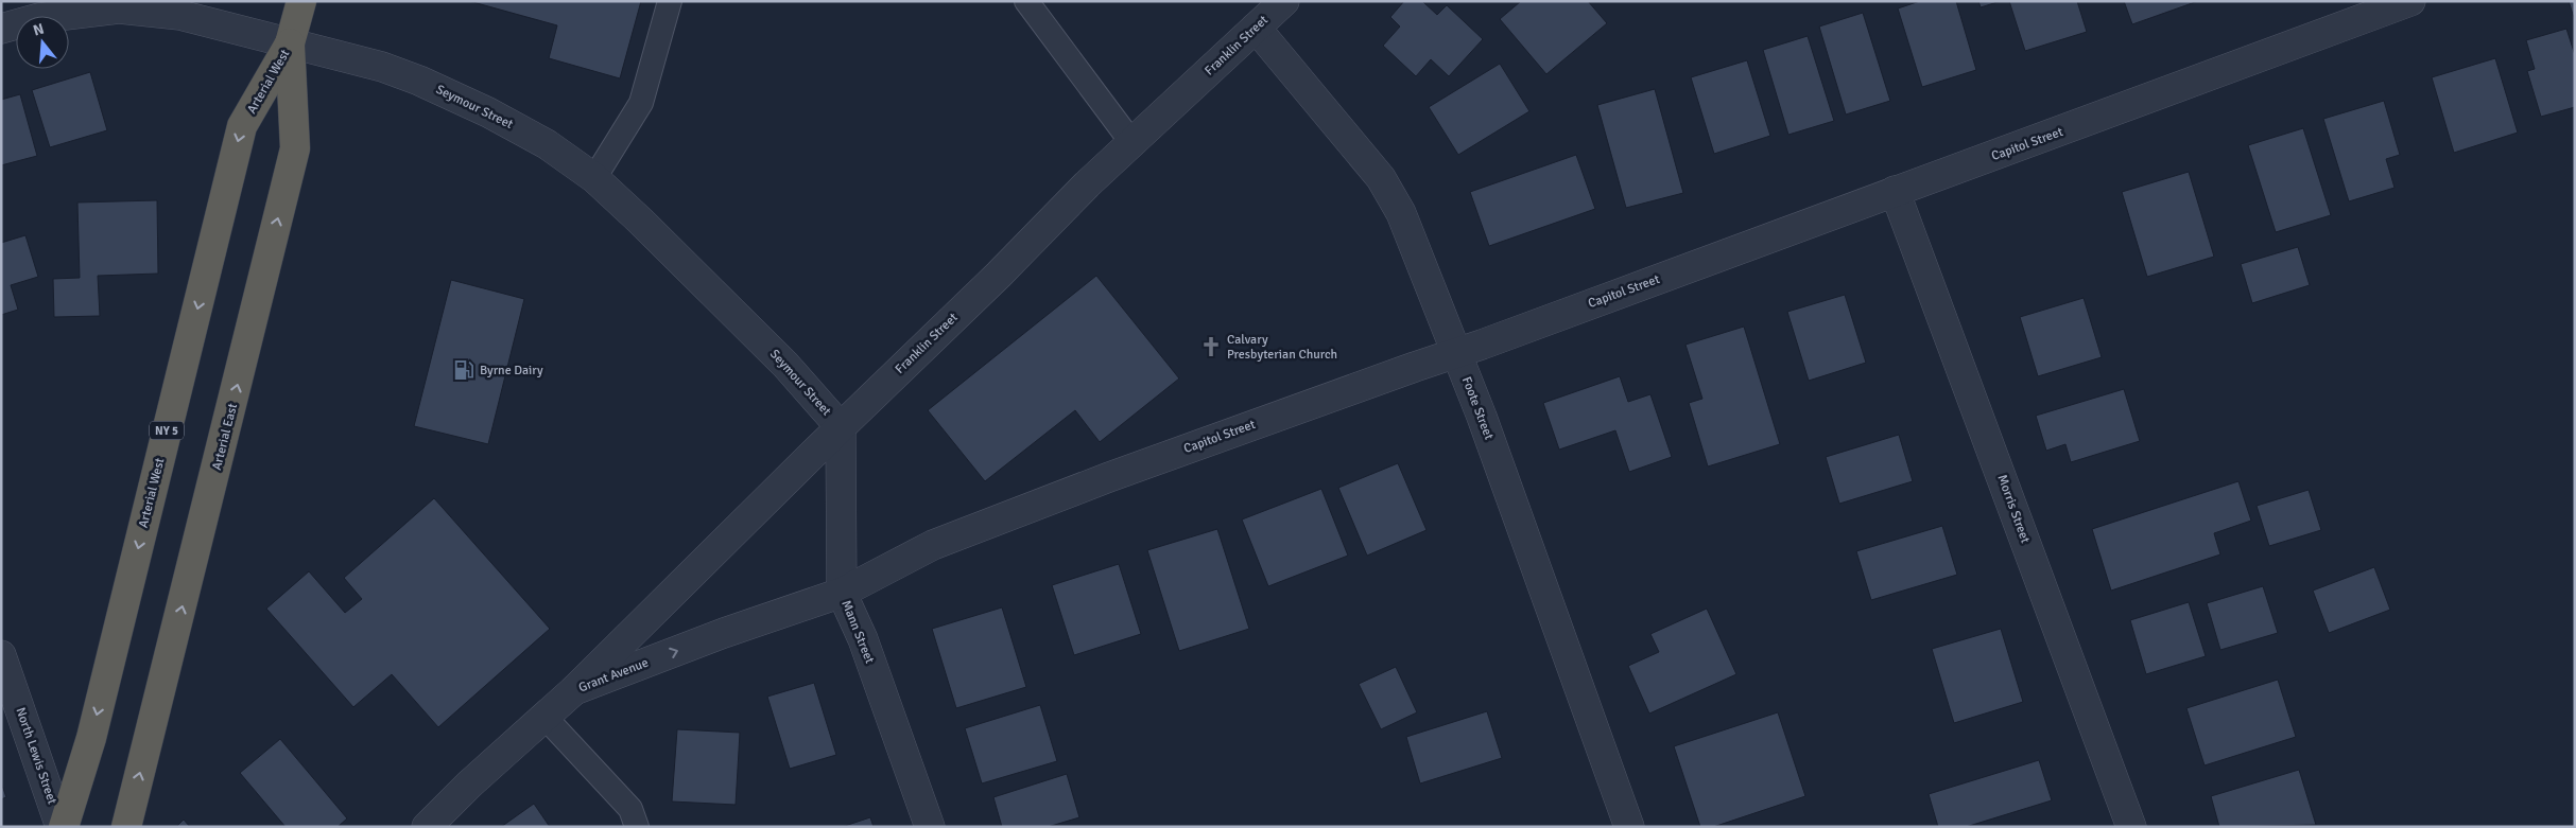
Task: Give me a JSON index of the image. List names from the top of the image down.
{
  "streets": {
    "highway": ["Arterial West", "NY 5", "Arterial East"],
    "street": [
      "Franklin Street",
      "Seymour Street",
      "Capitol Street",
      "Foote Street",
      "Morris Street",
      "Mann Street",
      "Grant Avenue",
      "North Lewis Street"
    ]
  },
  "crossings": [
    ["Franklin Street", "Seymour Street"],
    ["Franklin Street", "Foote Street"],
    ["Franklin Street", "Mann Street"],
    ["Franklin Street", "Grant Avenue"],
    ["Arterial West", "Seymour Street"],
    ["Arterial West", "NY 5"],
    ["Arterial West", "Arterial East"],
    ["Arterial West", "North Lewis Street"],
    ["Seymour Street", "NY 5"],
    ["Seymour Street", "Arterial East"],
    ["Seymour Street", "Mann Street"],
    ["Capitol Street", "Foote Street"],
    ["Capitol Street", "Morris Street"],
    ["Capitol Street", "Mann Street"],
    ["Capitol Street", "Grant Avenue"],
    ["NY 5", "Arterial East"],
    ["Mann Street", "Grant Avenue"]
  ],
  "one_way": ["Arterial West", "Arterial East", "Grant Avenue"],
  "places": {
    "church": ["Calvary Presbyterian Church"],
    "fuel station": ["Byrne Dairy"]
  },
  "north": "top"
}
